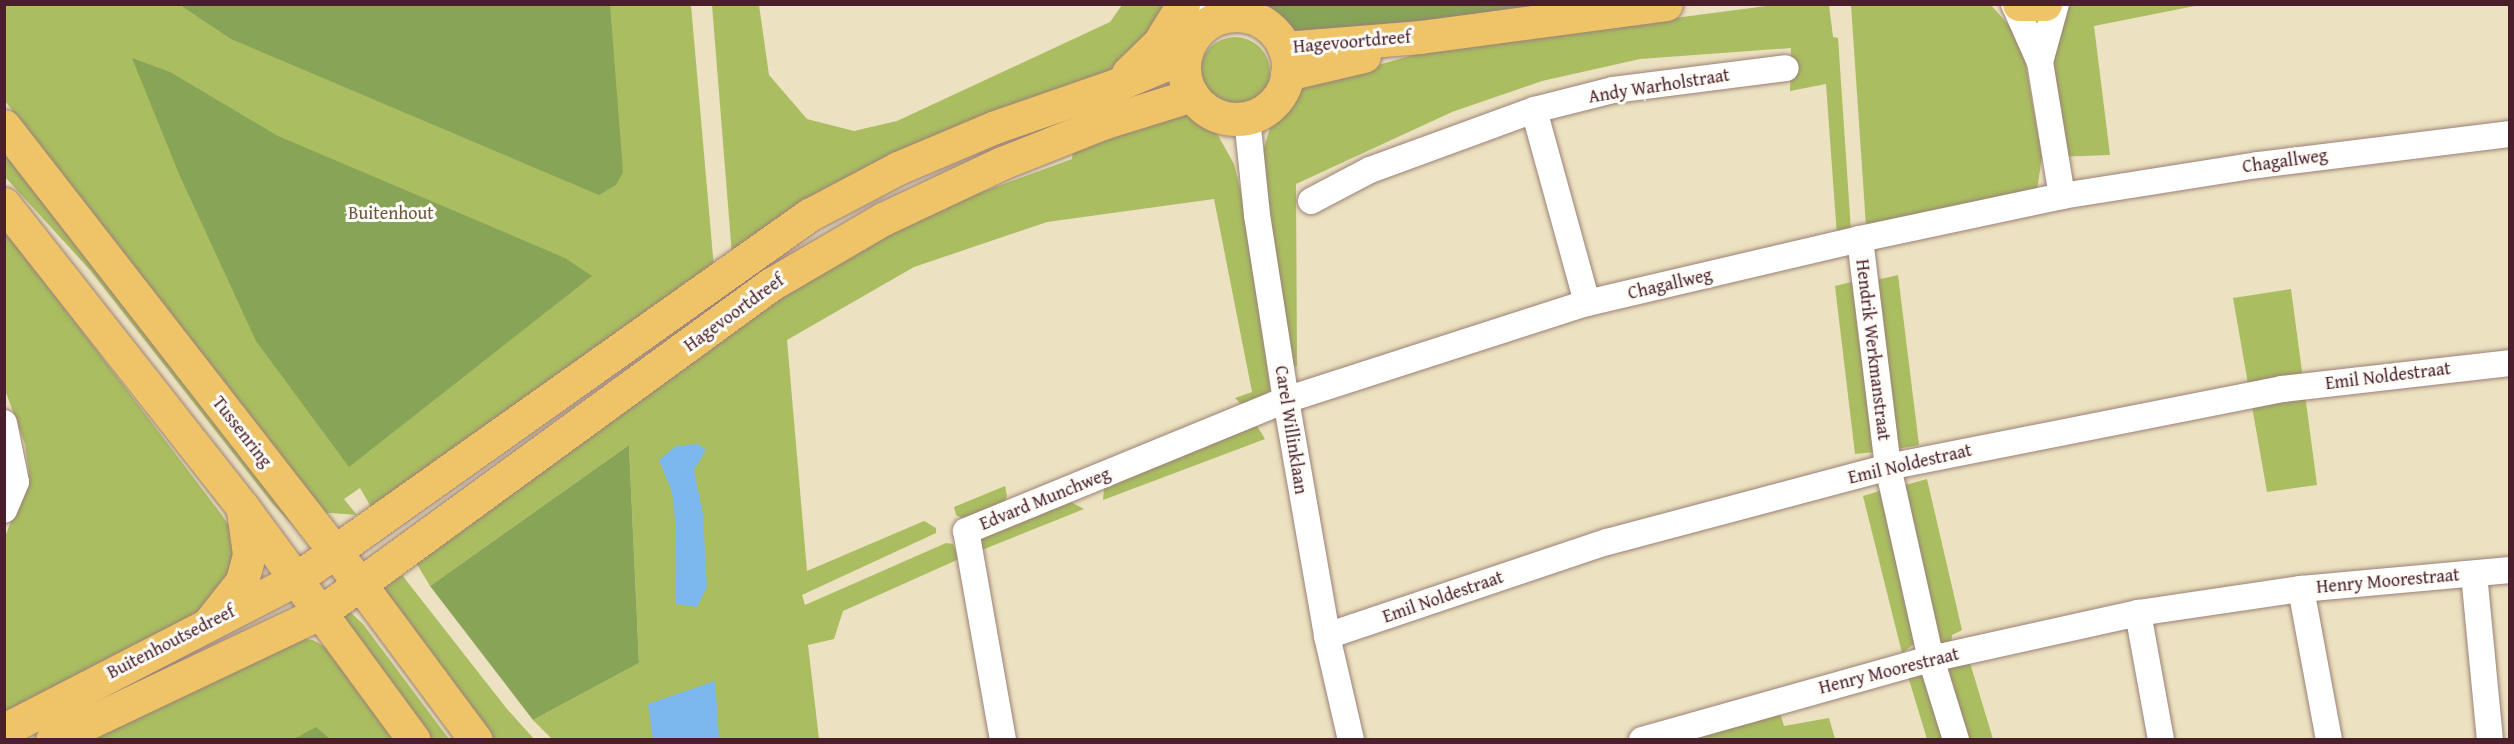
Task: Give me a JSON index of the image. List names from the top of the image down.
{
  "streets": {
    "main road": ["Hagevoortdreef", "Tussenring", "Buitenhoutsedreef"],
    "street": [
      "Andy Warholstraat",
      "Chagallweg",
      "Hendrik Werkmanstraat",
      "Emil Noldestraat",
      "Carel Willinklaan",
      "Edvard Munchweg",
      "Henry Moorestraat"
    ]
  },
  "crossings": [
    ["Hagevoortdreef", "Carel Willinklaan"],
    ["Hagevoortdreef", "Tussenring"],
    ["Hagevoortdreef", "Buitenhoutsedreef"],
    ["Chagallweg", "Hendrik Werkmanstraat"],
    ["Chagallweg", "Carel Willinklaan"],
    ["Chagallweg", "Edvard Munchweg"],
    ["Hendrik Werkmanstraat", "Emil Noldestraat"],
    ["Hendrik Werkmanstraat", "Henry Moorestraat"],
    ["Emil Noldestraat", "Carel Willinklaan"],
    ["Carel Willinklaan", "Edvard Munchweg"],
    ["Tussenring", "Buitenhoutsedreef"]
  ],
  "parks": ["Buitenhout"]
}
